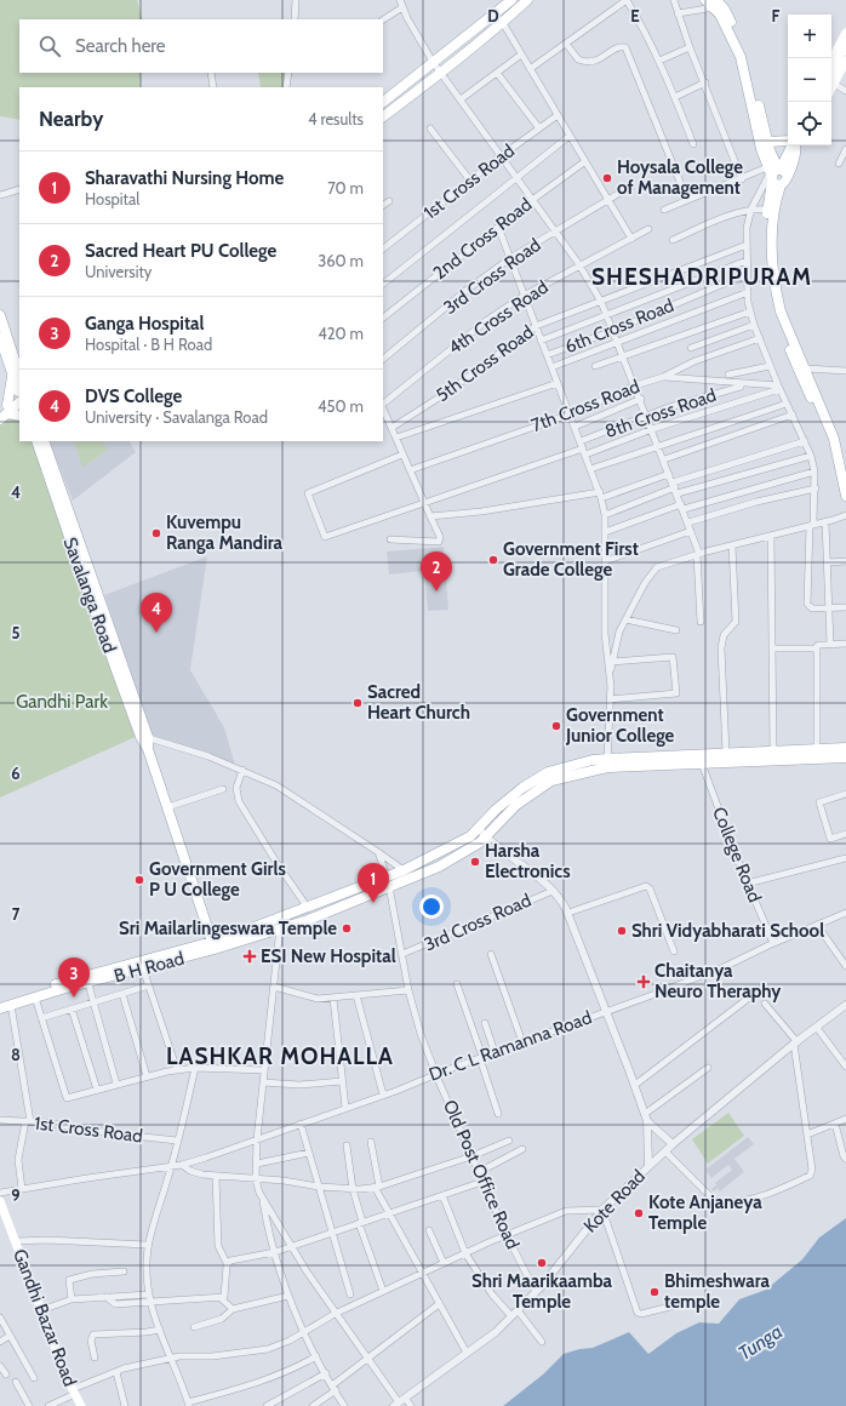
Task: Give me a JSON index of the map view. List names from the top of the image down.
{
  "streets": {
    "main road": ["Savalanga Road", "B H Road", "Gandhi Bazar Road"],
    "street": [
      "1st Cross Road",
      "2nd Cross Road",
      "3rd Cross Road",
      "4th Cross Road",
      "6th Cross Road",
      "5th Cross Road",
      "7th Cross Road",
      "8th Cross Road",
      "College Road",
      "Dr. C L Ramanna Road",
      "Old Post Office Road",
      "Kote Road"
    ]
  },
  "crossings": [
    ["3rd Cross Road", "Old Post Office Road"],
    ["Savalanga Road", "B H Road"],
    ["College Road", "Dr. C L Ramanna Road"],
    ["Dr. C L Ramanna Road", "Old Post Office Road"],
    ["Old Post Office Road", "Kote Road"]
  ],
  "districts": ["SHESHADRIPURAM", "LASHKAR MOHALLA"],
  "water": ["Tunga"],
  "parks": ["Gandhi Park"],
  "places": {
    "other": [
      "Hoysala College of Management",
      "Kuvempu Ranga Mandira",
      "Government First Grade College",
      "Sacred Heart Church",
      "Government Junior College",
      "Harsha Electronics",
      "Government Girls P U College",
      "Sri Mailarlingeswara Temple",
      "Shri Vidyabharati School",
      "Kote Anjaneya Temple",
      "Shri Maarikaamba Temple",
      "Bhimeshwara temple"
    ],
    "health": ["ESI New Hospital", "Chaitanya Neuro Theraphy"]
  },
  "page": {
    "map_buttons": ["+", "−"],
    "search": "Search here",
    "heading": ["Nearby", "4 results"],
    "list": [
      {
        "mark": "1",
        "name": "Sharavathi Nursing Home",
        "note": "Hospital",
        "value": "70 m"
      },
      {
        "mark": "2",
        "name": "Sacred Heart PU College",
        "note": "University",
        "value": "360 m"
      },
      {
        "mark": "3",
        "name": "Ganga Hospital",
        "note": "Hospital · B H Road",
        "value": "420 m"
      },
      {
        "mark": "4",
        "name": "DVS College",
        "note": "University · Savalanga Road",
        "value": "450 m"
      }
    ],
    "pins": [
      "2",
      "4",
      "1",
      "3"
    ]
  },
  "grid": {
    "columns": ["D", "E", "F"],
    "rows": [
      "4",
      "5",
      "6",
      "7",
      "8",
      "9"
    ]
  }
}
